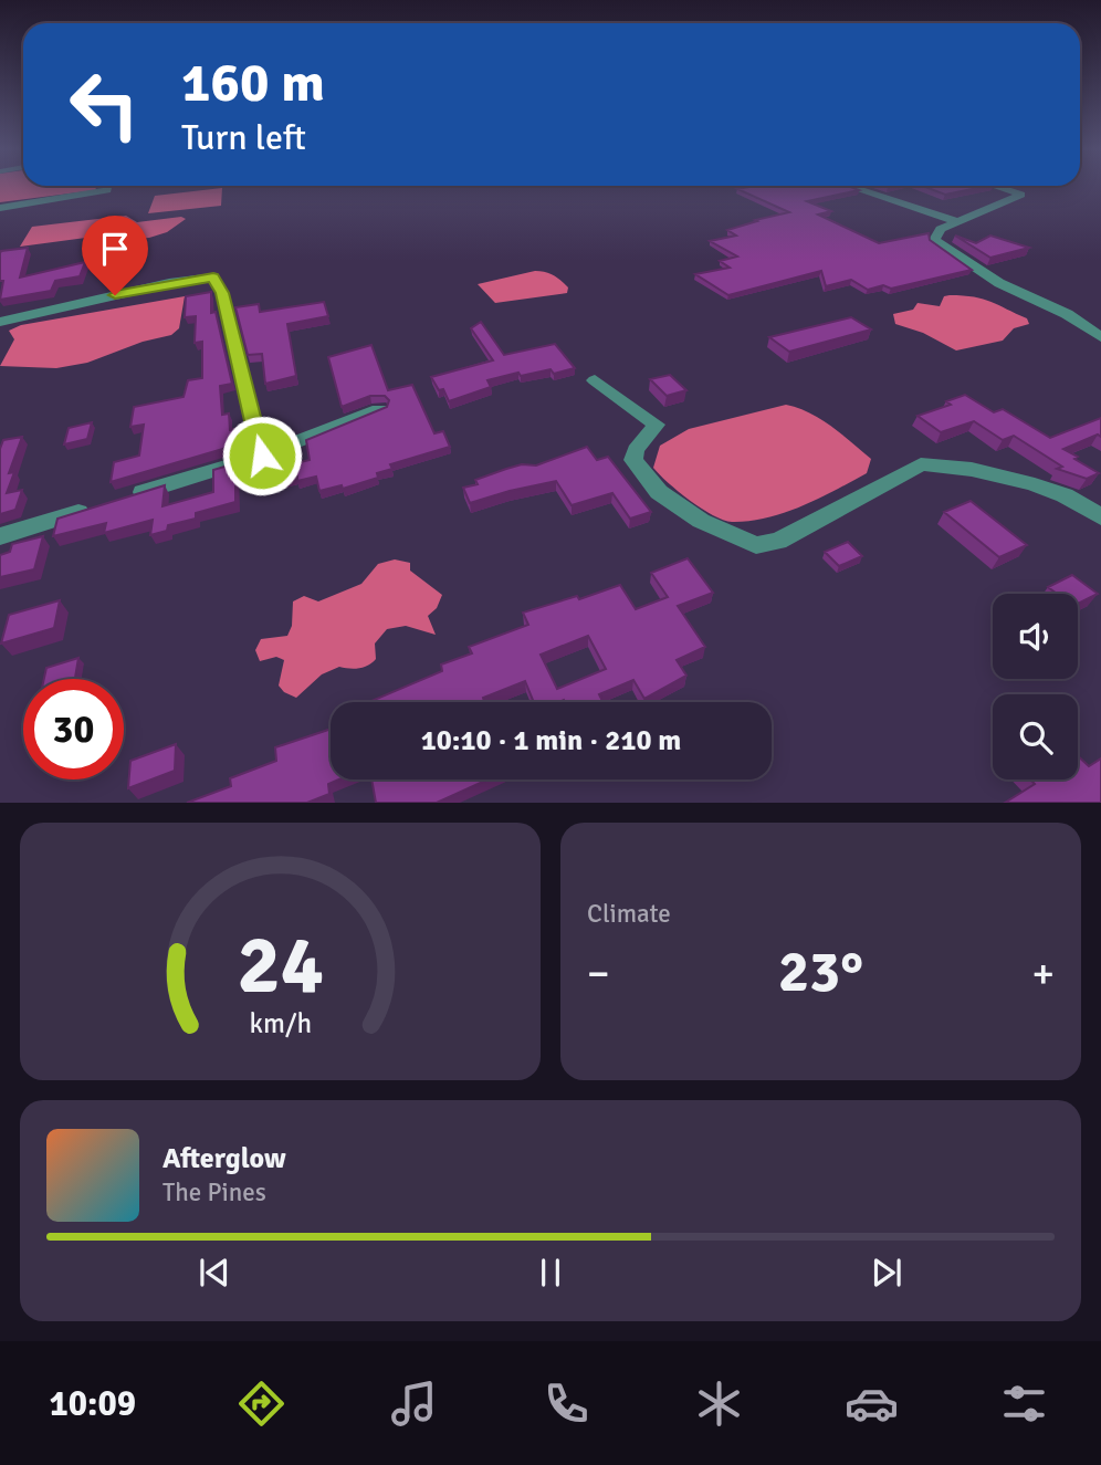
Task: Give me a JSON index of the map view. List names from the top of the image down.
{
  "page": {
    "turn": ["160 m", "Turn left"],
    "limit": "30",
    "trip": "10:10 · 1 min · 210 m",
    "tile": "Climate",
    "heat": ["−", "23°", "+"],
    "song": ["Afterglow", "The Pines"],
    "tabs": "10:09",
    "gauge": ["24", "km/h"]
  }
}
